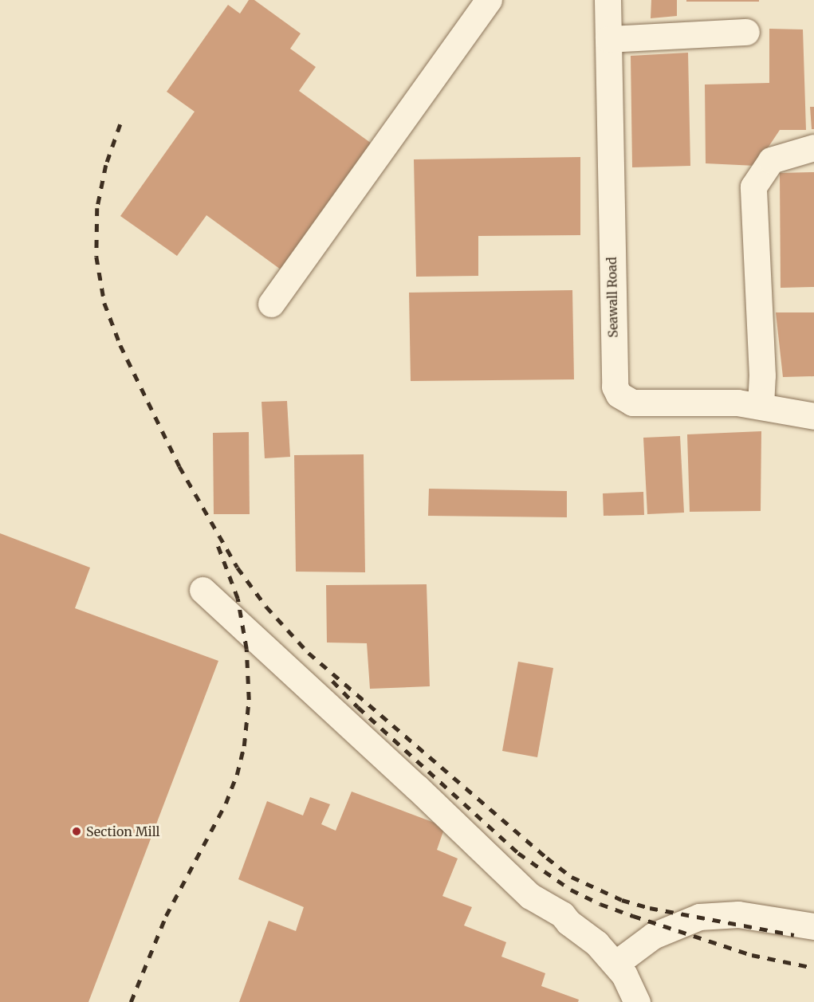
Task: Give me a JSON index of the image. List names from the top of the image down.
{
  "streets": {
    "street": ["Seawall Road"]
  },
  "places": ["Section Mill"]
}
